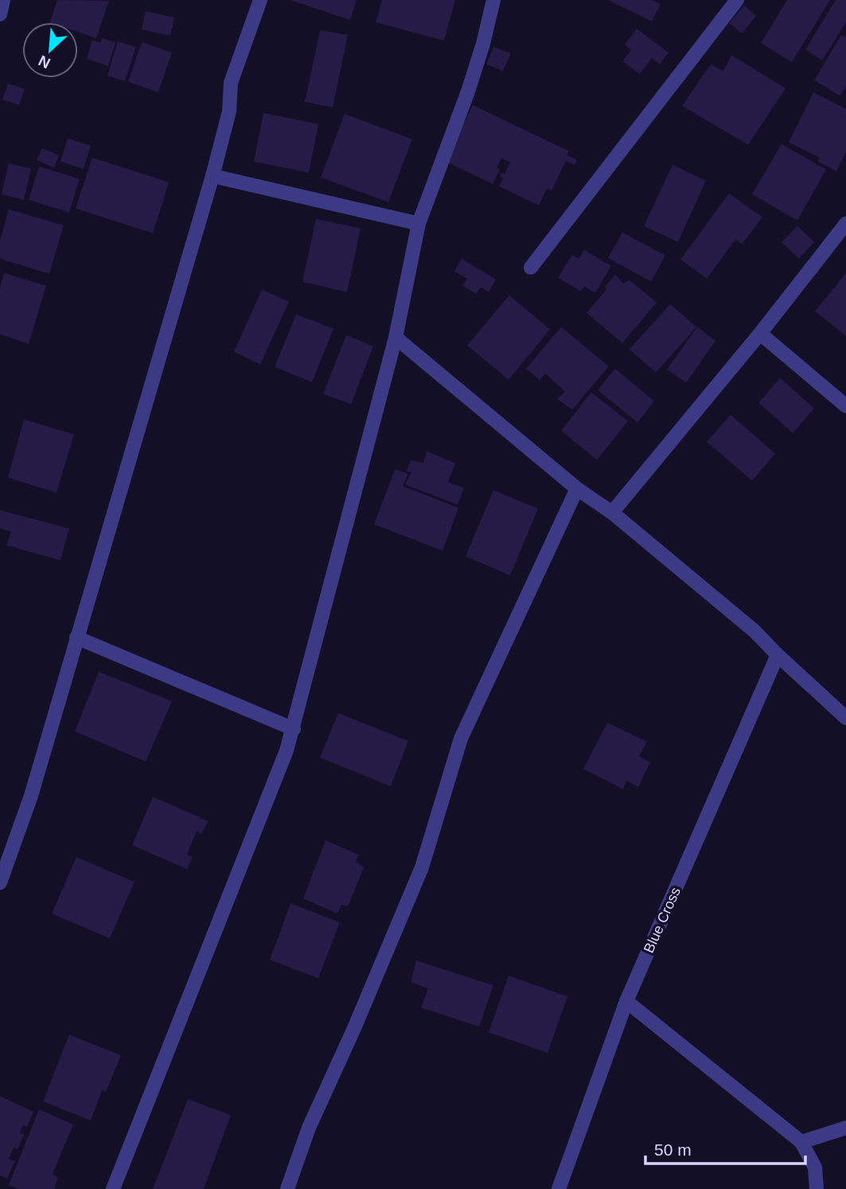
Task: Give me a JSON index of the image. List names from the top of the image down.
{
  "streets": {
    "street": ["Blue Cross"]
  },
  "scale_bar": "50 m",
  "north": "bottom left"
}
